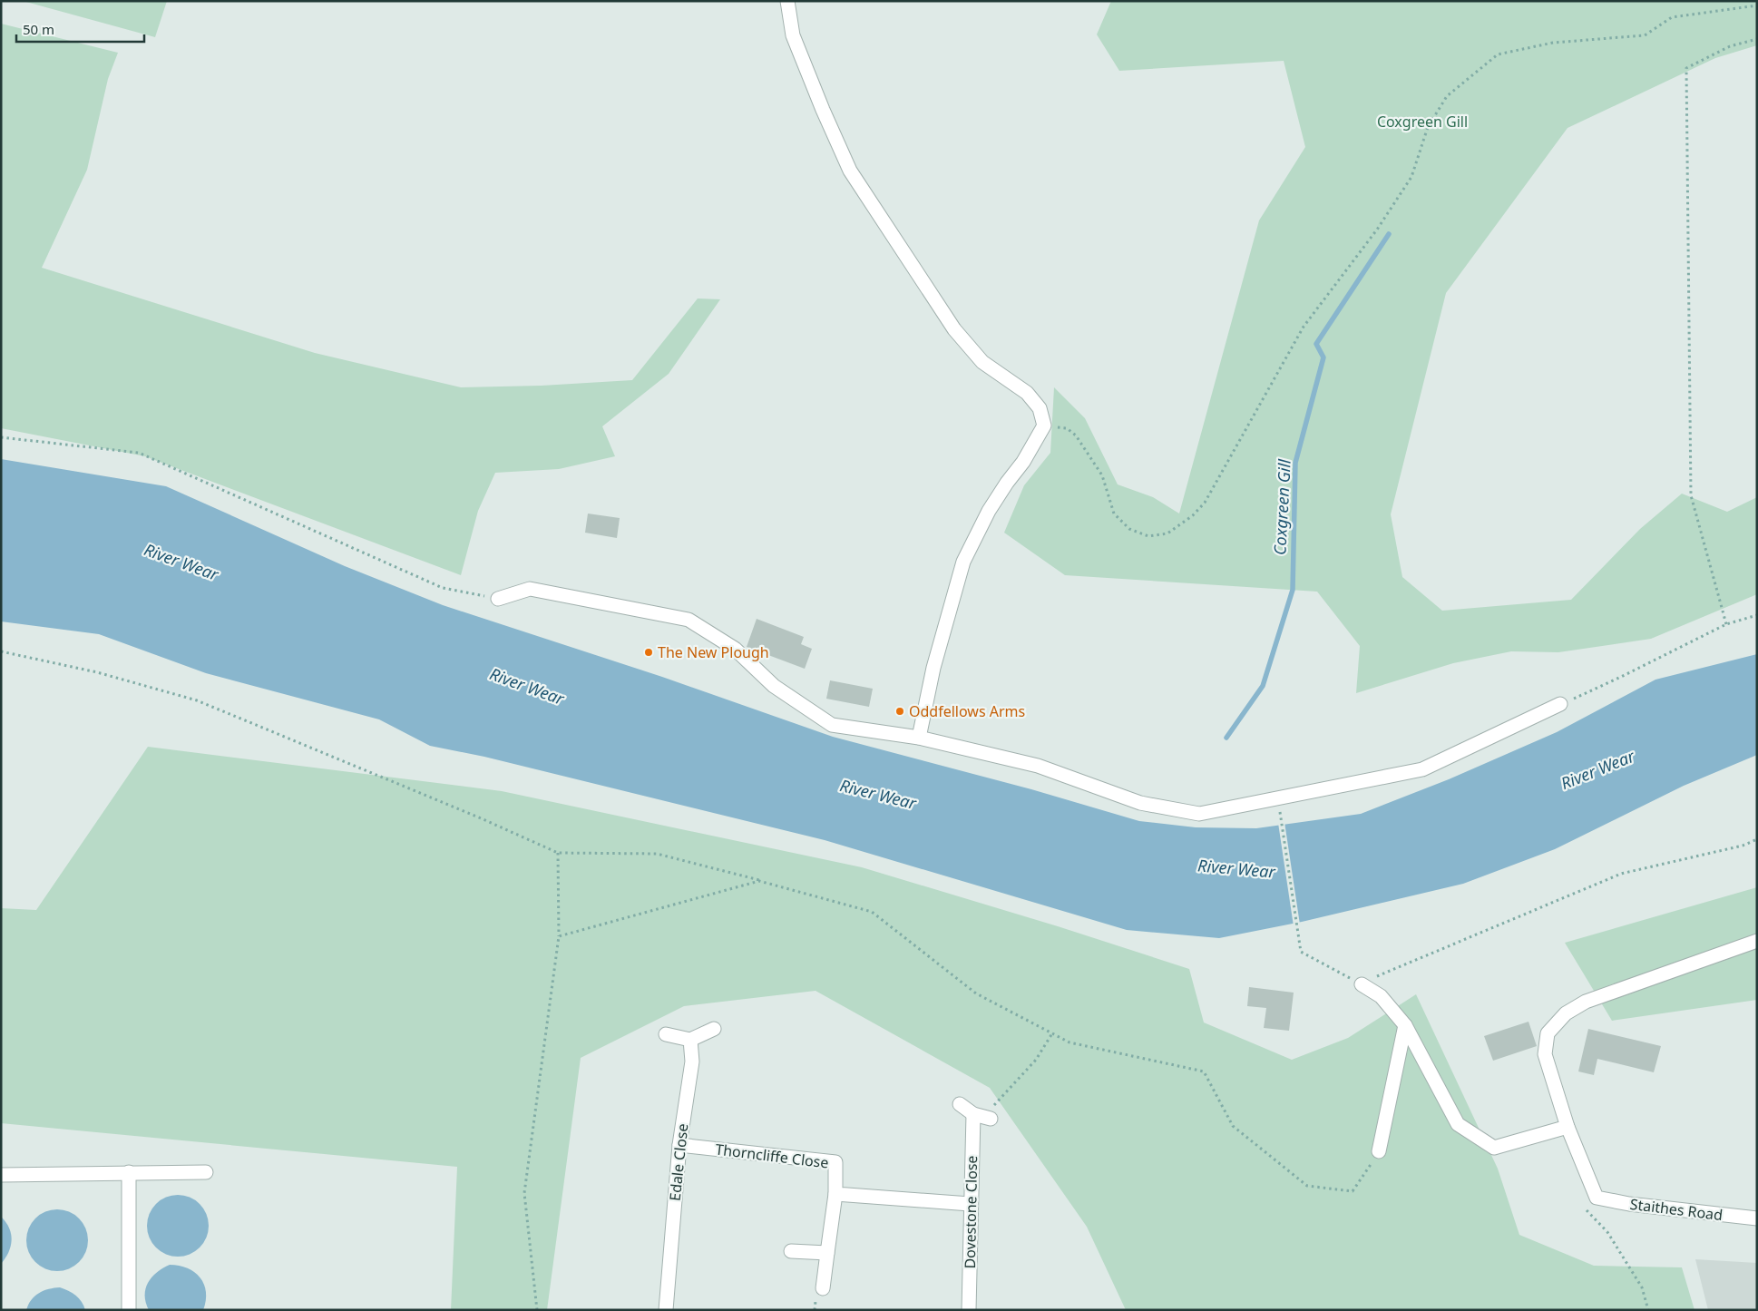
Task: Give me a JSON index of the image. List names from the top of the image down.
{
  "streets": {
    "street": [
      "Thorncliffe Close",
      "Edale Close",
      "Staithes Road",
      "Dovestone Close"
    ]
  },
  "crossings": [
    ["Thorncliffe Close", "Edale Close"]
  ],
  "water": ["Coxgreen Gill", "River Wear"],
  "parks": ["Coxgreen Gill"],
  "places": ["The New Plough", "Oddfellows Arms"],
  "scale_bar": "50 m"
}
